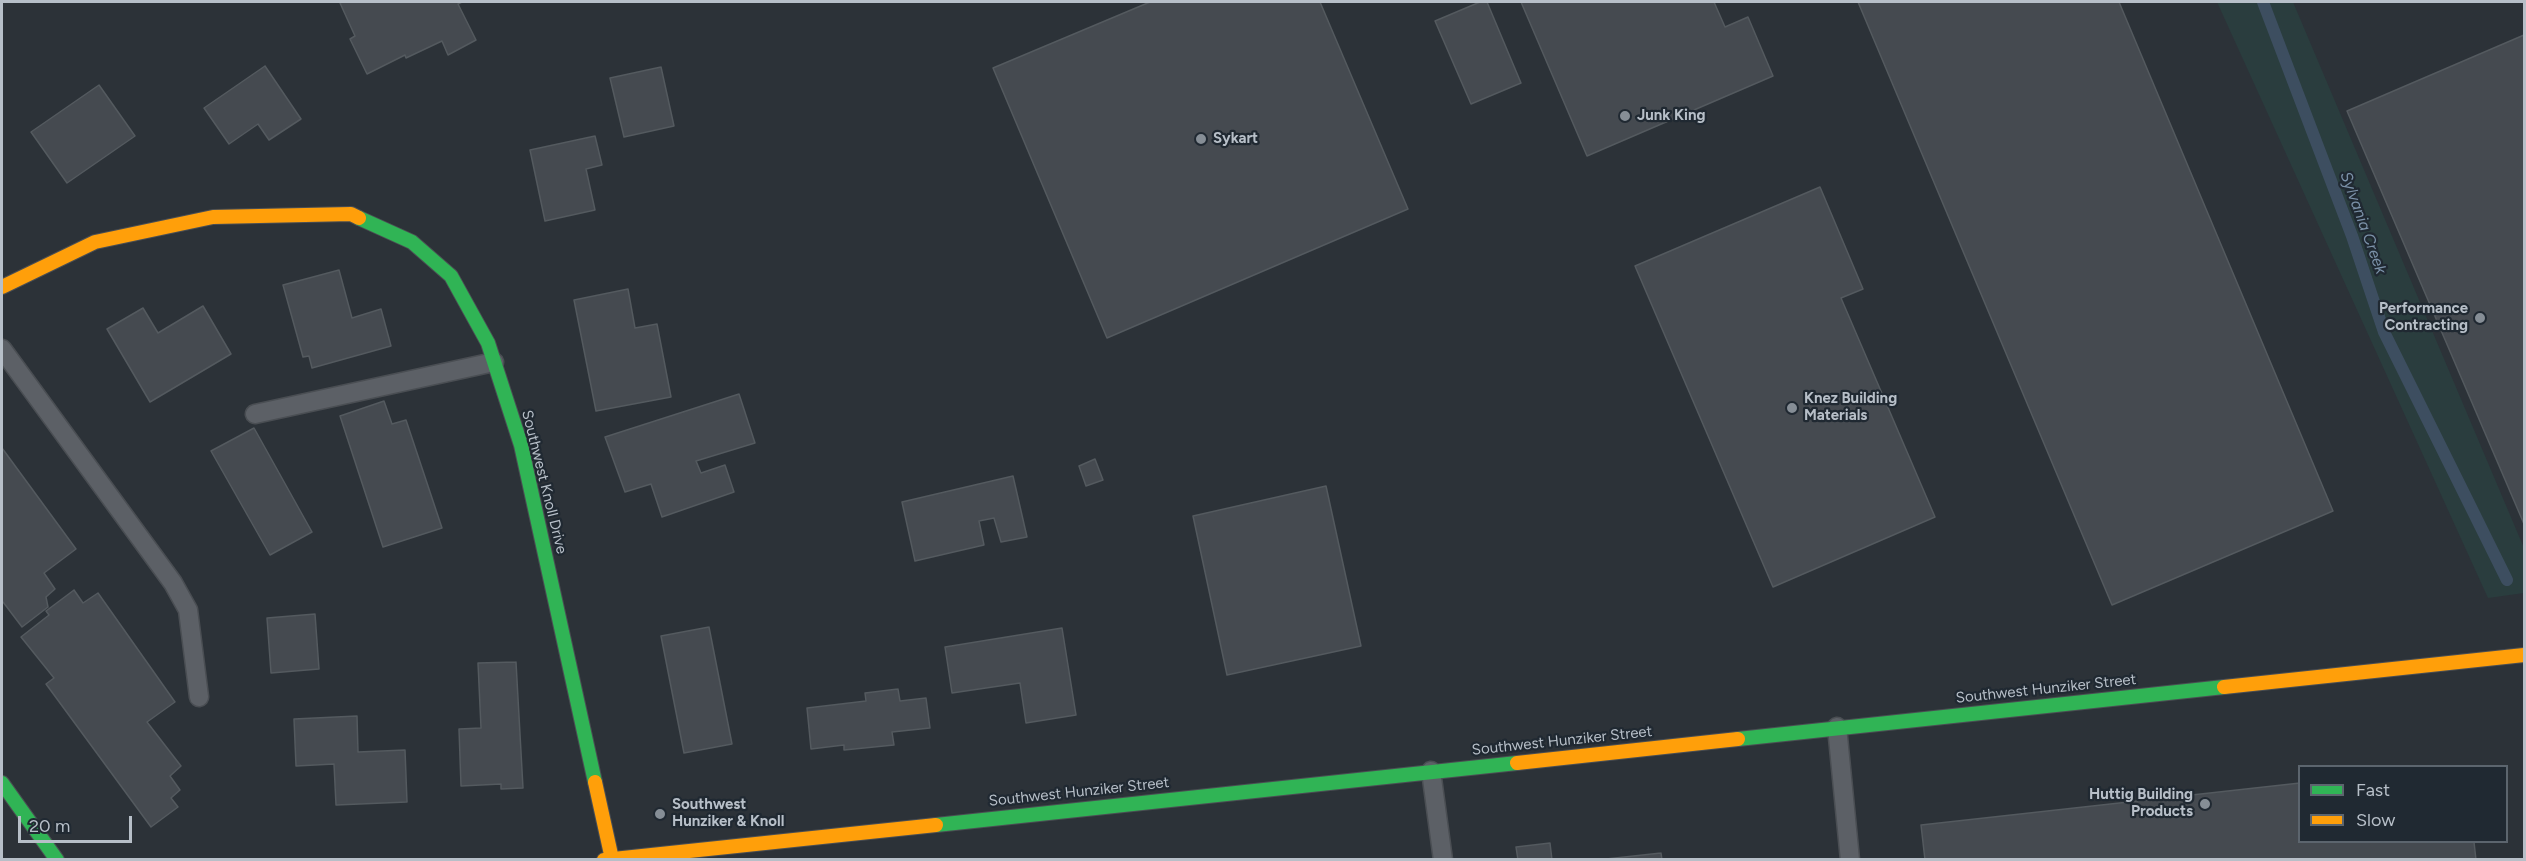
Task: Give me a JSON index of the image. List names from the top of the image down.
{
  "streets": {
    "street": ["Southwest Knoll Drive", "Southwest Hunziker Street"]
  },
  "crossings": [
    ["Southwest Knoll Drive", "Southwest Hunziker Street"]
  ],
  "water": ["Sylvania Creek"],
  "places": [
    "Junk King",
    "Sykart",
    "Performance Contracting",
    "Knez Building Materials",
    "Huttig Building Products",
    "Southwest Hunziker & Knoll"
  ],
  "legend": ["Fast", "Slow"],
  "scale_bar": "20 m"
}
